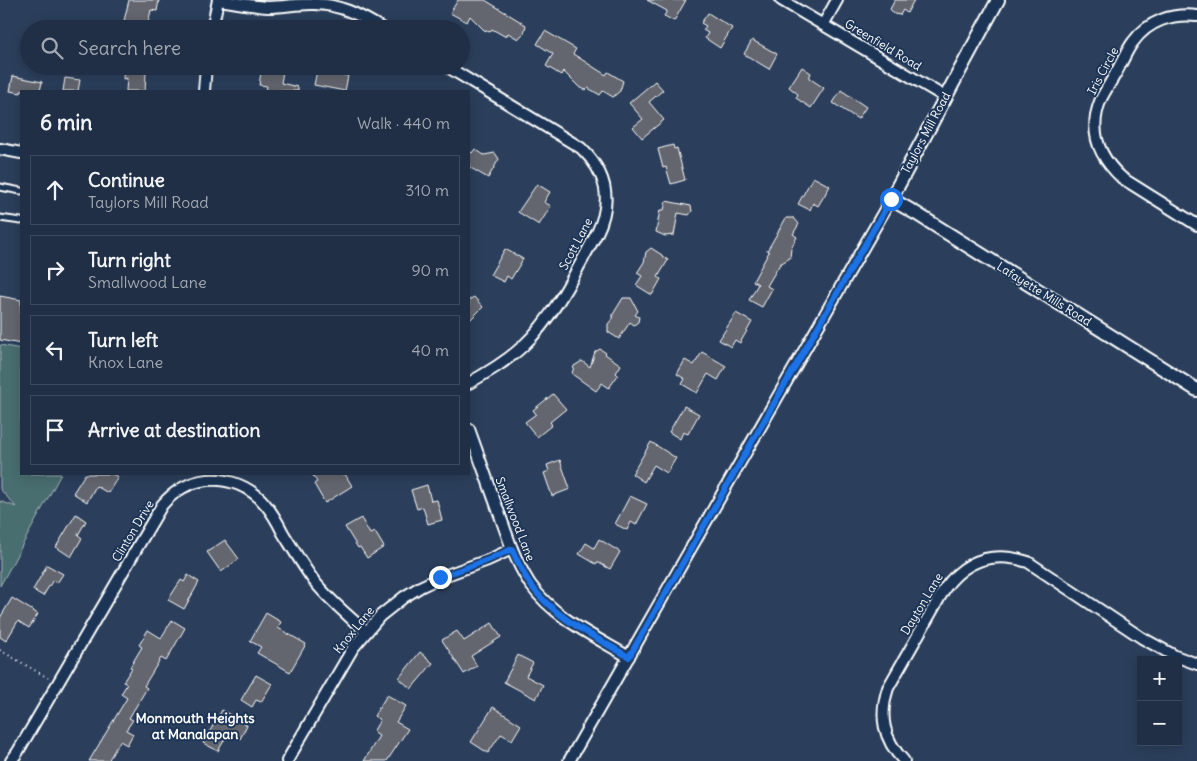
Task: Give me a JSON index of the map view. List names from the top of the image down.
{
  "streets": {
    "street": [
      "Greenfield Road",
      "Iris Circle",
      "Taylors Mill Road",
      "Scott Lane",
      "Lafayette Mills Road",
      "Smallwood Lane",
      "Clinton Drive",
      "Dayton Lane",
      "Knox Lane"
    ]
  },
  "crossings": [
    ["Greenfield Road", "Taylors Mill Road"],
    ["Taylors Mill Road", "Lafayette Mills Road"],
    ["Taylors Mill Road", "Smallwood Lane"],
    ["Smallwood Lane", "Knox Lane"],
    ["Clinton Drive", "Knox Lane"]
  ],
  "districts": ["Monmouth Heights at Manalapan"],
  "page": {
    "search": "Search here",
    "heading": ["6 min", "Walk · 440 m"],
    "list": [
      ["Continue", "Taylors Mill Road", "310 m"],
      ["Turn right", "Smallwood Lane", "90 m"],
      ["Turn left", "Knox Lane", "40 m"],
      "Arrive at destination"
    ],
    "map_buttons": ["+", "−"]
  }
}
